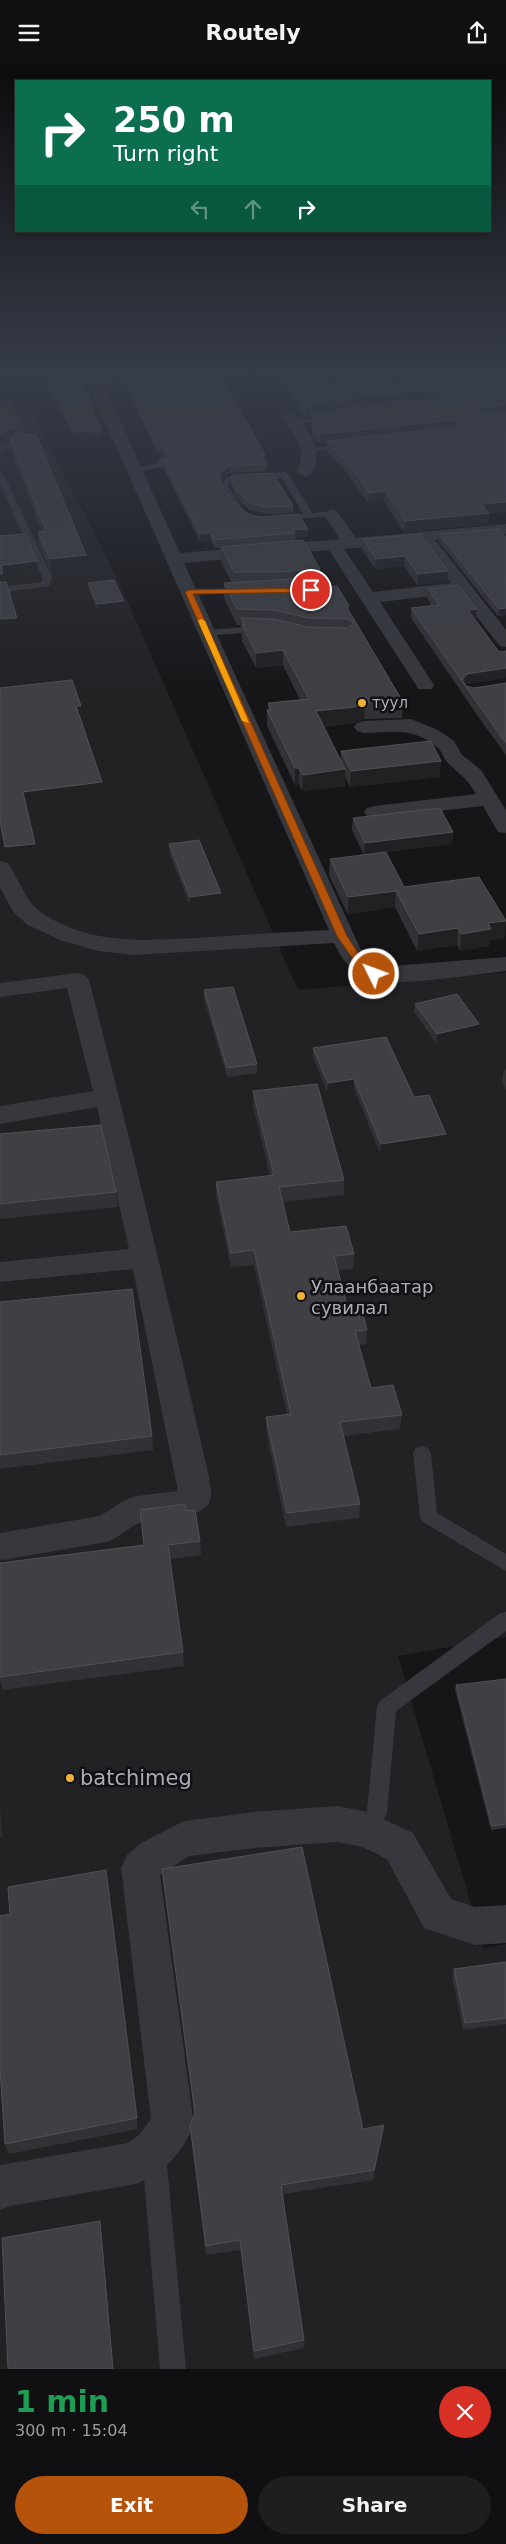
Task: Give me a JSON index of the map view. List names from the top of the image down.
{
  "places": ["туул", "Улаанбаатар сувилал", "batchimeg"],
  "page": {
    "header": "Routely",
    "turn": ["250 m", "Turn right"],
    "heading": ["1 min", "300 m · 15:04"],
    "buttons": ["Exit", "Share"]
  }
}
